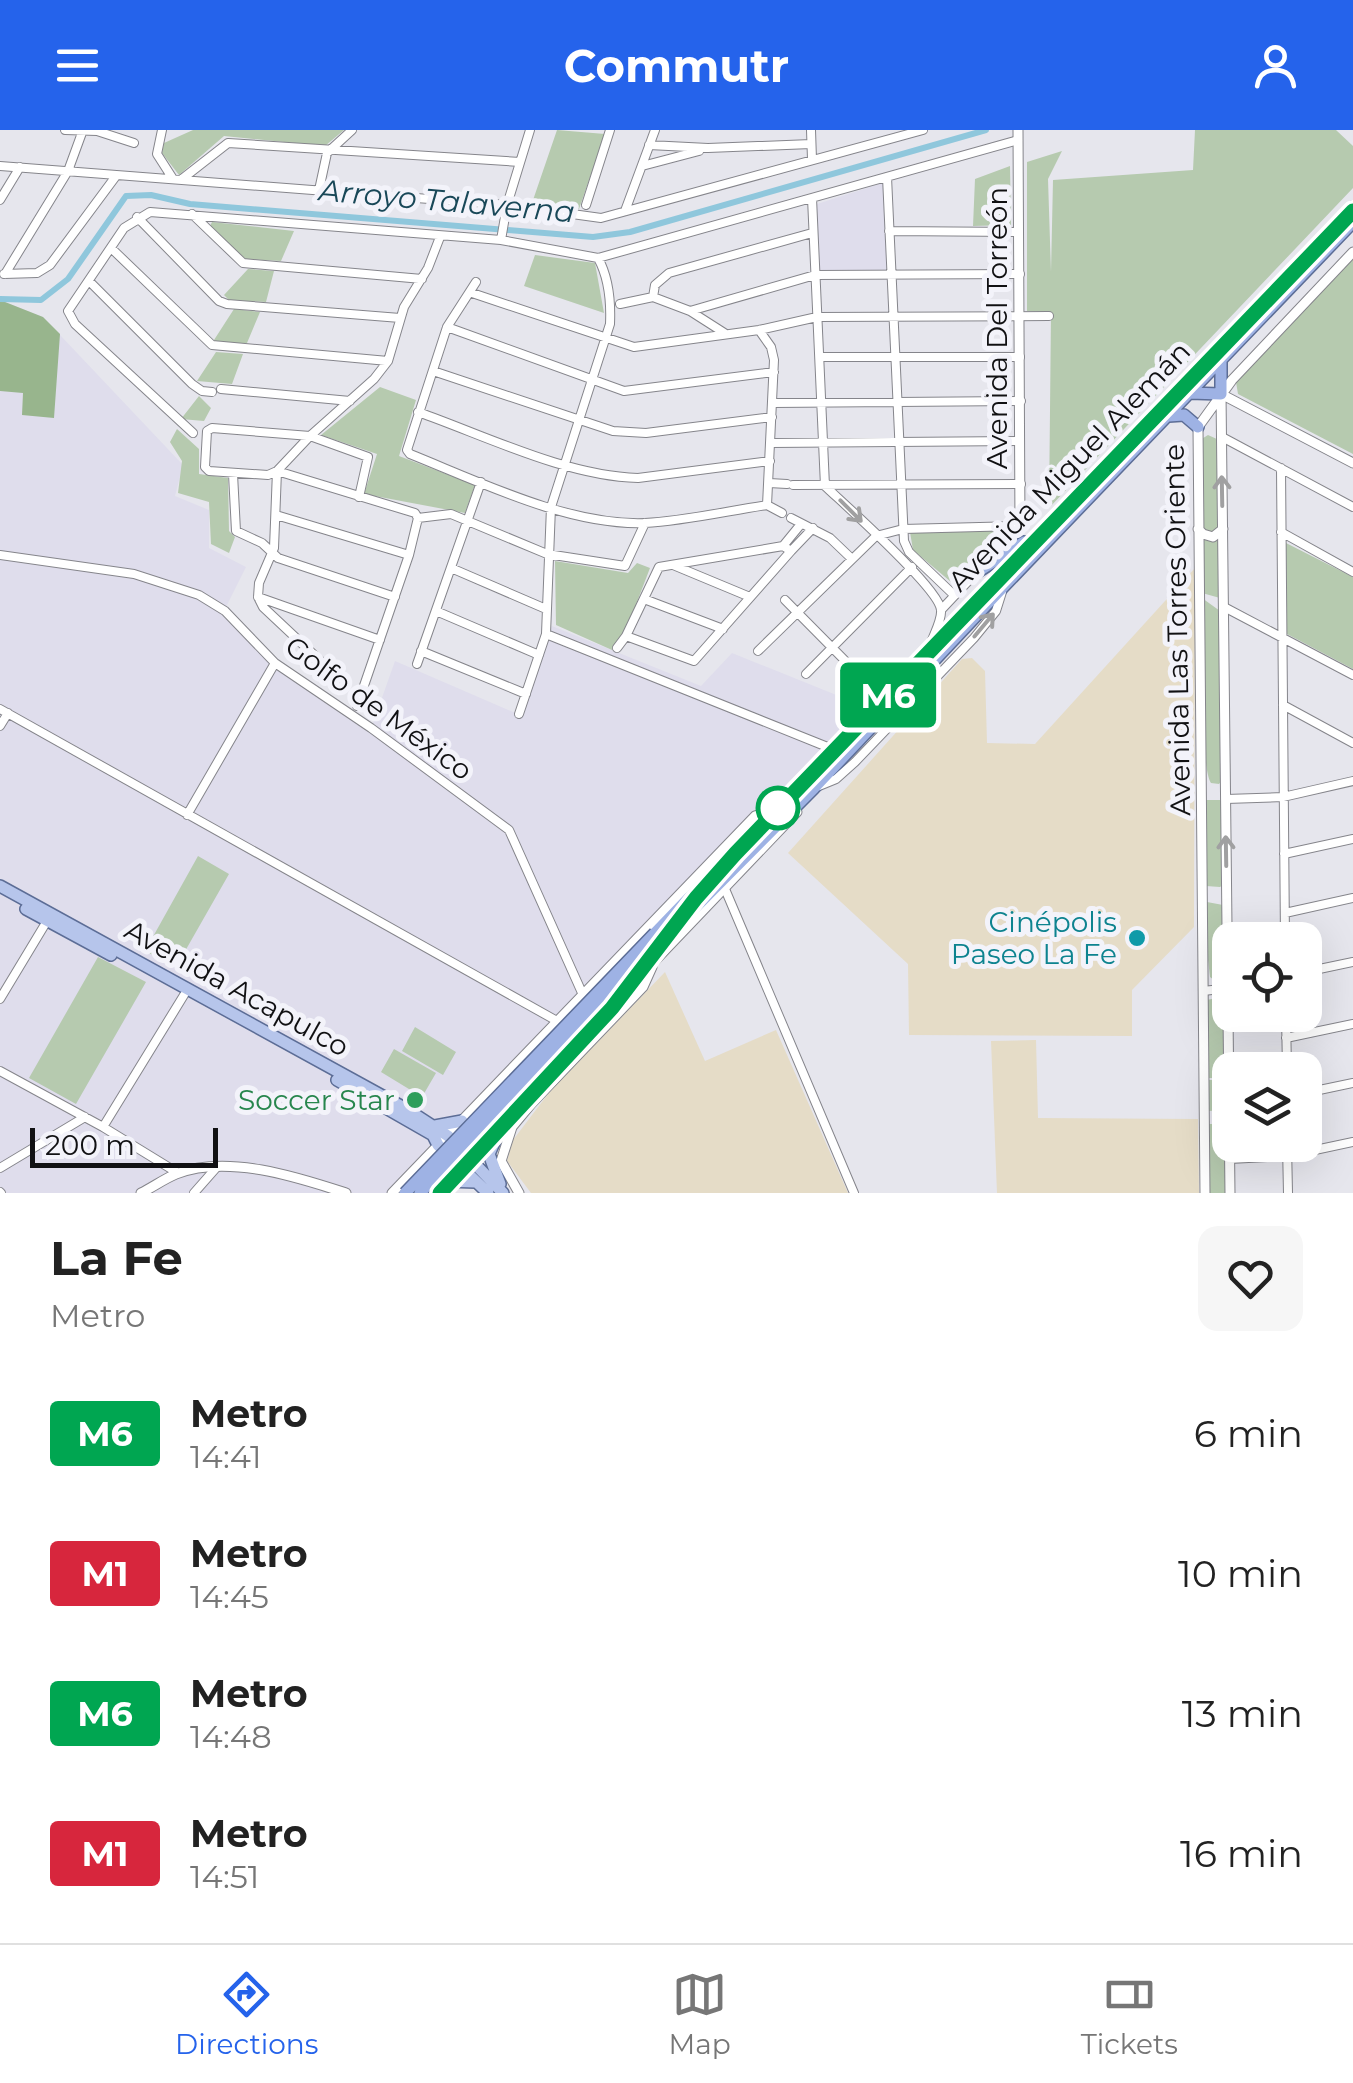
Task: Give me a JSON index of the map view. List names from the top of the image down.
{
  "streets": {
    "highway": ["Avenida Miguel Alemán"],
    "main road": ["Avenida Acapulco"],
    "street": ["Avenida Del Torreón", "Avenida Las Torres Oriente", "Golfo de México"]
  },
  "water": ["Arroyo Talaverna"],
  "places": ["Cinépolis Paseo La Fe", "Soccer Star"],
  "lines": ["metro line M6"],
  "scale_bar": "200 m",
  "page": {
    "header": "Commutr",
    "on_map": "M6",
    "scale": "200 m",
    "heading": ["La Fe", "Metro"],
    "list": [
      {
        "mark": "M6",
        "name": "Metro",
        "note": "14:41",
        "value": "6 min"
      },
      {
        "mark": "M1",
        "name": "Metro",
        "note": "14:45",
        "value": "10 min"
      },
      {
        "mark": "M6",
        "name": "Metro",
        "note": "14:48",
        "value": "13 min"
      },
      {
        "mark": "M1",
        "name": "Metro",
        "note": "14:51",
        "value": "16 min"
      }
    ],
    "tabs": ["Directions", "Map", "Tickets"]
  }
}
